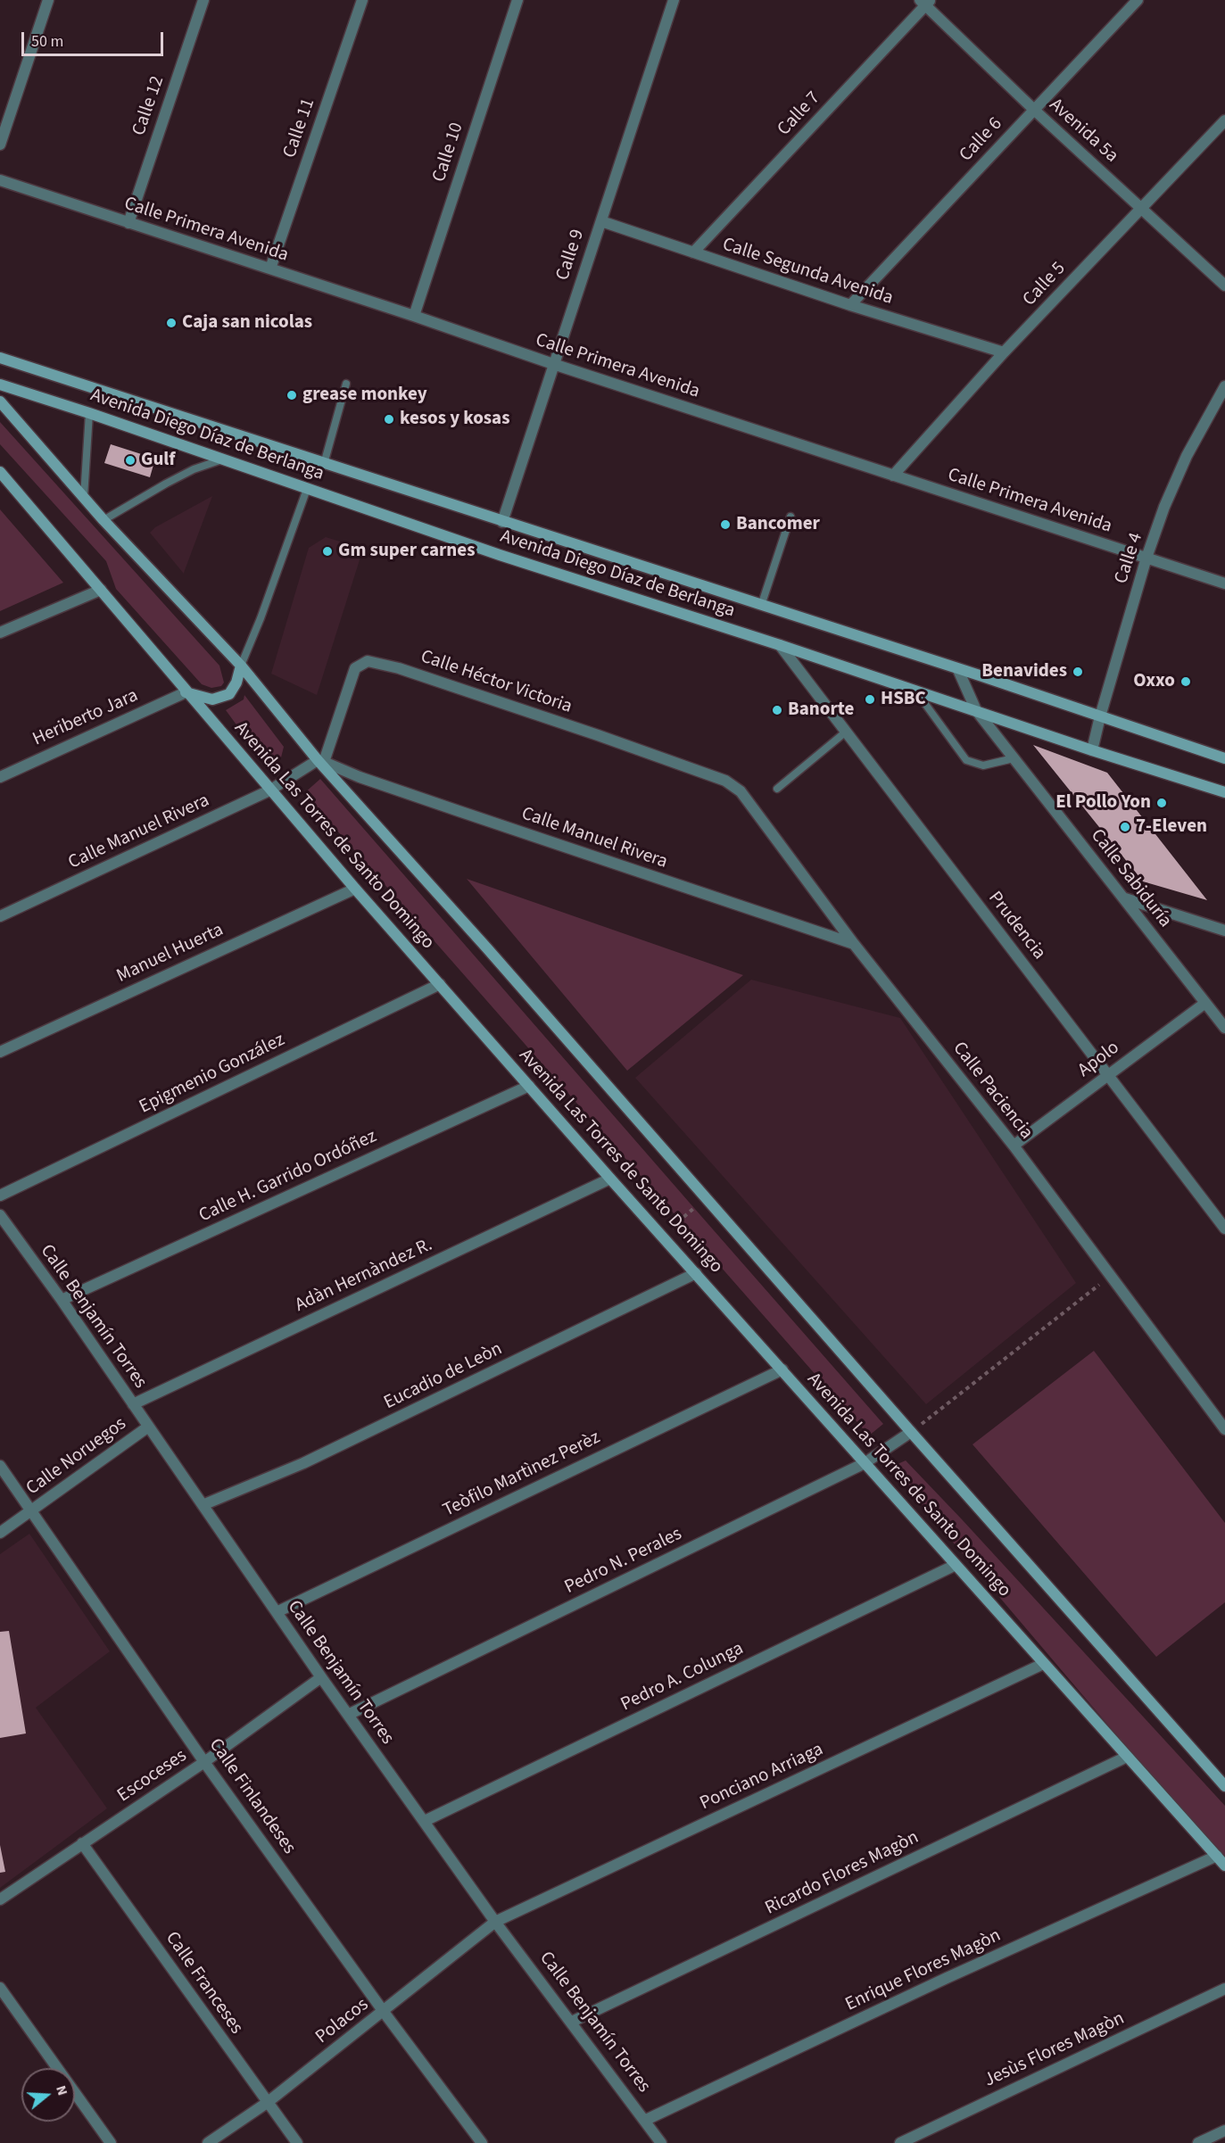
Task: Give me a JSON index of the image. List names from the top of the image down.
{
  "streets": {
    "street": [
      "Calle 12",
      "Calle 7",
      "Calle 11",
      "Avenida 5a",
      "Calle 6",
      "Calle 10",
      "Calle Primera Avenida",
      "Calle 9",
      "Calle Segunda Avenida",
      "Calle 5",
      "Avenida Diego Díaz de Berlanga",
      "Calle 4",
      "Calle Héctor Victoria",
      "Heriberto Jara",
      "Calle Manuel Rivera",
      "Avenida Las Torres de Santo Domingo",
      "Calle Sabiduría",
      "Prudencia",
      "Manuel Huerta",
      "Apolo",
      "Epigmenio González",
      "Calle Paciencia",
      "Calle H. Garrido Ordóñez",
      "Adàn Hernàndez R.",
      "Calle Benjamín Torres",
      "Eucadio de Leòn",
      "Calle Noruegos",
      "Teòfilo Martìnez Perèz",
      "Pedro N. Perales",
      "Pedro A. Colunga",
      "Escoceses",
      "Ponciano Arriaga",
      "Calle Finlandeses",
      "Ricardo Flores Magòn",
      "Enrique Flores Magòn",
      "Calle Franceses",
      "Polacos",
      "Jesùs Flores Magòn"
    ]
  },
  "crossings": [
    ["Calle 12", "Calle Primera Avenida"],
    ["Calle 7", "Avenida 5a"],
    ["Calle 7", "Calle Segunda Avenida"],
    ["Calle 11", "Calle Primera Avenida"],
    ["Avenida 5a", "Calle 6"],
    ["Avenida 5a", "Calle 5"],
    ["Calle 6", "Calle Segunda Avenida"],
    ["Calle 10", "Calle Primera Avenida"],
    ["Calle Primera Avenida", "Calle 9"],
    ["Calle Primera Avenida", "Calle 5"],
    ["Calle Primera Avenida", "Calle 4"],
    ["Calle 9", "Calle Segunda Avenida"],
    ["Calle 9", "Avenida Diego Díaz de Berlanga"],
    ["Calle Segunda Avenida", "Calle 5"],
    ["Avenida Diego Díaz de Berlanga", "Calle 4"],
    ["Avenida Diego Díaz de Berlanga", "Calle Sabiduría"],
    ["Avenida Diego Díaz de Berlanga", "Prudencia"],
    ["Calle Héctor Victoria", "Calle Manuel Rivera"],
    ["Calle Héctor Victoria", "Avenida Las Torres de Santo Domingo"],
    ["Calle Héctor Victoria", "Calle Paciencia"],
    ["Heriberto Jara", "Avenida Las Torres de Santo Domingo"],
    ["Calle Manuel Rivera", "Avenida Las Torres de Santo Domingo"],
    ["Calle Manuel Rivera", "Calle Paciencia"],
    ["Avenida Las Torres de Santo Domingo", "Manuel Huerta"],
    ["Avenida Las Torres de Santo Domingo", "Epigmenio González"],
    ["Avenida Las Torres de Santo Domingo", "Calle H. Garrido Ordóñez"],
    ["Avenida Las Torres de Santo Domingo", "Adàn Hernàndez R."],
    ["Avenida Las Torres de Santo Domingo", "Eucadio de Leòn"],
    ["Avenida Las Torres de Santo Domingo", "Teòfilo Martìnez Perèz"],
    ["Avenida Las Torres de Santo Domingo", "Pedro N. Perales"],
    ["Avenida Las Torres de Santo Domingo", "Pedro A. Colunga"],
    ["Avenida Las Torres de Santo Domingo", "Ponciano Arriaga"],
    ["Avenida Las Torres de Santo Domingo", "Ricardo Flores Magòn"],
    ["Avenida Las Torres de Santo Domingo", "Enrique Flores Magòn"],
    ["Calle Sabiduría", "Apolo"],
    ["Prudencia", "Apolo"],
    ["Apolo", "Calle Paciencia"],
    ["Calle H. Garrido Ordóñez", "Calle Benjamín Torres"],
    ["Adàn Hernàndez R.", "Calle Benjamín Torres"],
    ["Calle Benjamín Torres", "Eucadio de Leòn"],
    ["Calle Benjamín Torres", "Calle Noruegos"],
    ["Calle Benjamín Torres", "Teòfilo Martìnez Perèz"],
    ["Calle Benjamín Torres", "Pedro N. Perales"],
    ["Calle Benjamín Torres", "Pedro A. Colunga"],
    ["Calle Benjamín Torres", "Escoceses"],
    ["Calle Benjamín Torres", "Ponciano Arriaga"],
    ["Calle Benjamín Torres", "Ricardo Flores Magòn"],
    ["Calle Benjamín Torres", "Enrique Flores Magòn"],
    ["Calle Benjamín Torres", "Polacos"],
    ["Calle Noruegos", "Calle Finlandeses"],
    ["Escoceses", "Calle Finlandeses"],
    ["Escoceses", "Calle Franceses"],
    ["Ponciano Arriaga", "Polacos"],
    ["Calle Finlandeses", "Polacos"],
    ["Calle Franceses", "Polacos"]
  ],
  "places": [
    "Caja san nicolas",
    "grease monkey",
    "kesos y kosas",
    "Gulf",
    "Bancomer",
    "Gm super carnes",
    "Benavides",
    "Oxxo",
    "HSBC",
    "Banorte",
    "El Pollo Yon",
    "7-Eleven"
  ],
  "scale_bar": "50 m",
  "north": "right"
}
